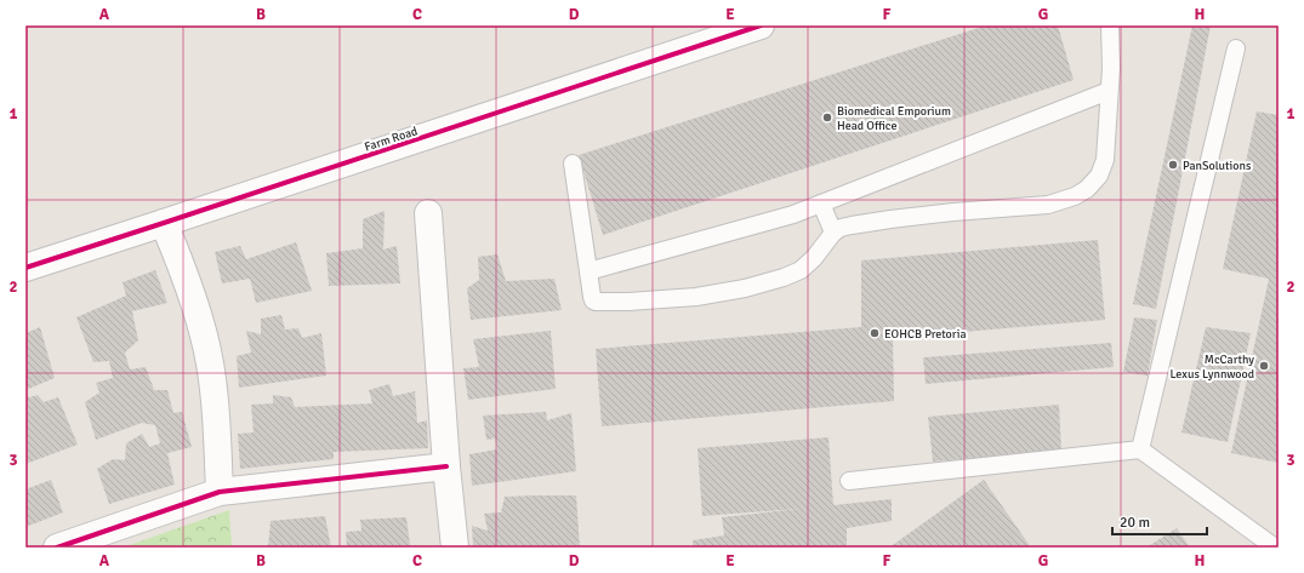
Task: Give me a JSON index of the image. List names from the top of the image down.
{
  "streets": {
    "street": ["Farm Road"]
  },
  "places": [
    "Biomedical Emporium Head Office",
    "PanSolutions",
    "EOHCB Pretoria",
    "McCarthy Lexus Lynnwood"
  ],
  "scale_bar": "20 m",
  "grid": {
    "columns": [
      "A",
      "B",
      "C",
      "D",
      "E",
      "F",
      "G",
      "H"
    ],
    "rows": ["1", "2", "3"]
  }
}
